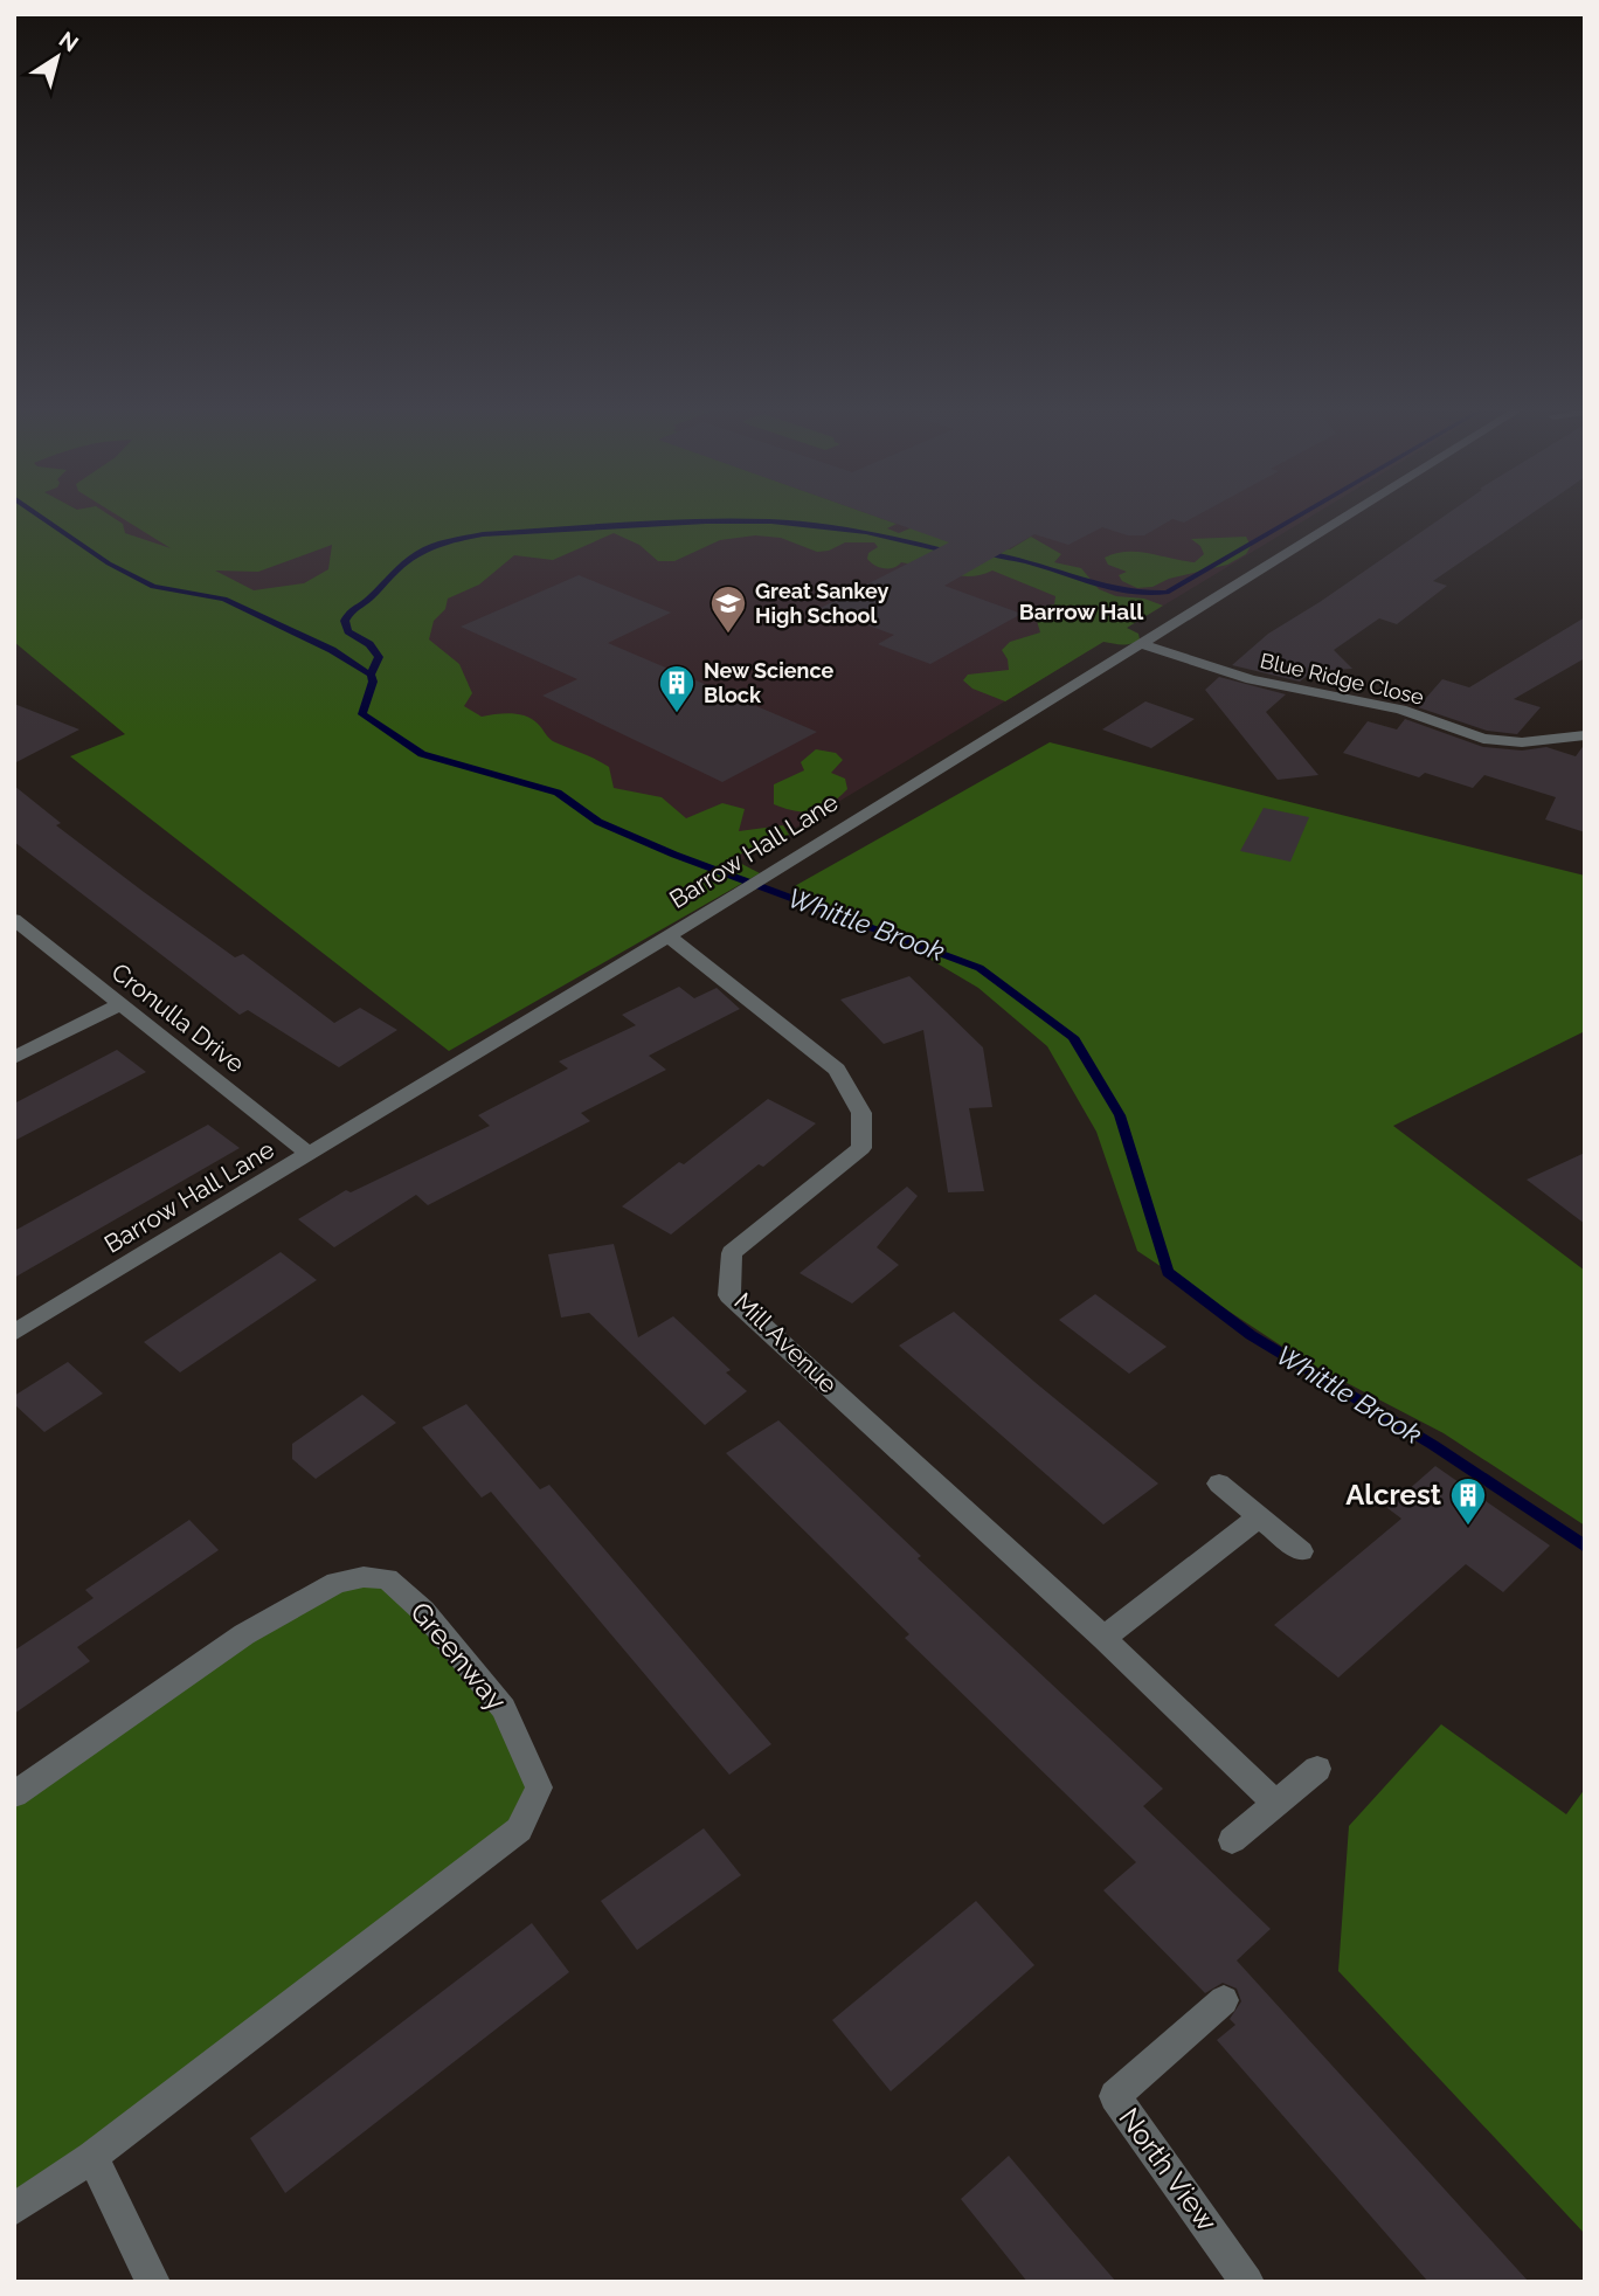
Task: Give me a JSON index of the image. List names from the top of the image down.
{
  "streets": {
    "street": [
      "Blue Ridge Close",
      "Barrow Hall Lane",
      "Cronulla Drive",
      "Mill Avenue",
      "Greenway",
      "North View"
    ]
  },
  "crossings": [
    ["Blue Ridge Close", "Barrow Hall Lane"],
    ["Barrow Hall Lane", "Cronulla Drive"],
    ["Barrow Hall Lane", "Mill Avenue"]
  ],
  "districts": ["Barrow Hall"],
  "water": ["Whittle Brook"],
  "places": {
    "school or university": ["Great Sankey High School"],
    "building": ["New Science Block", "Alcrest"]
  },
  "north": "top right"
}
